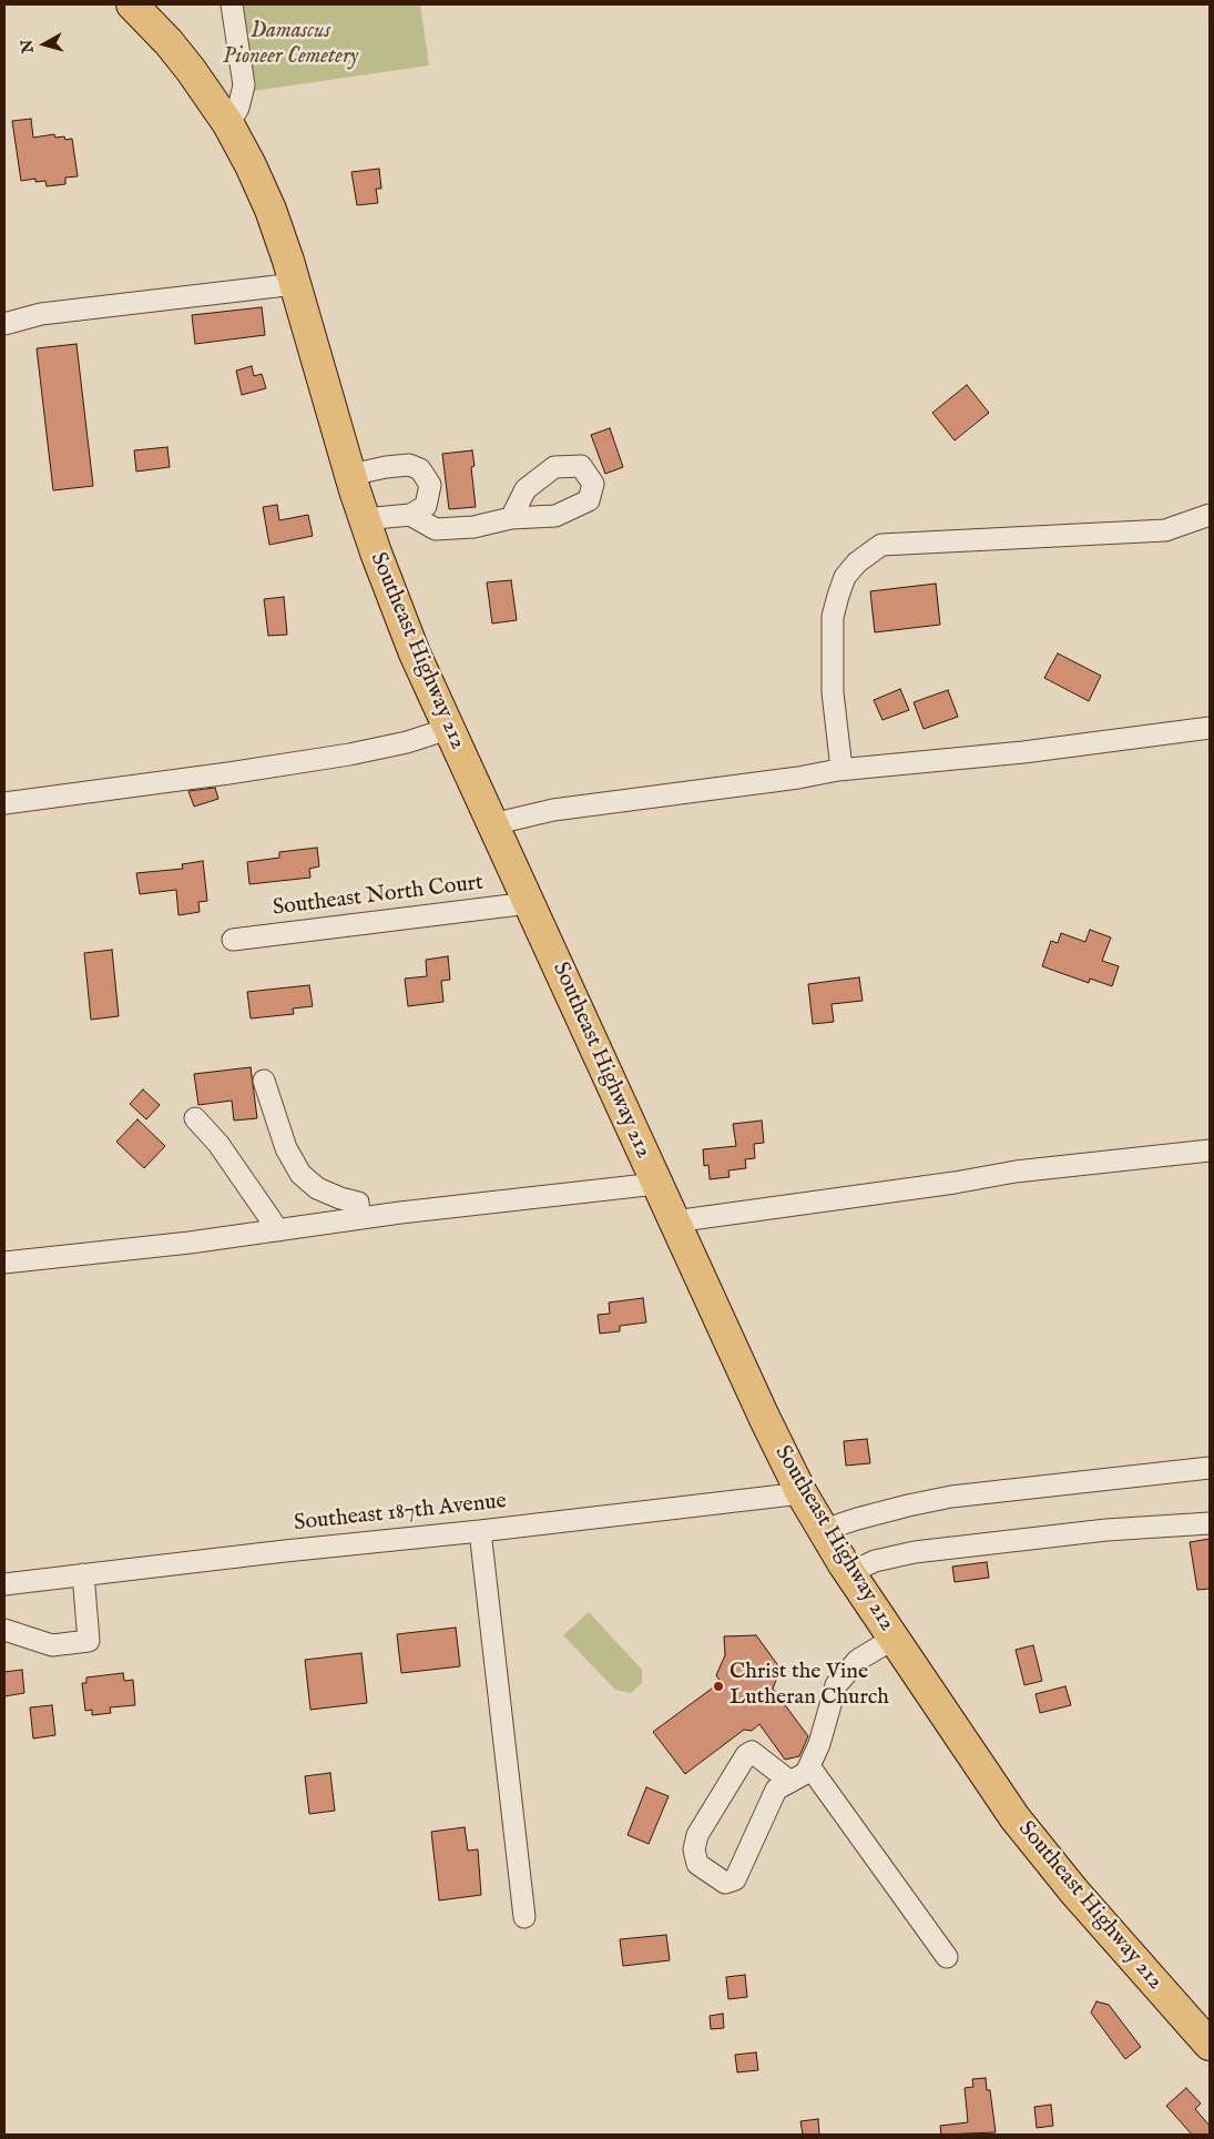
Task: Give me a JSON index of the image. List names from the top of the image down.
{
  "streets": {
    "highway": ["Southeast Highway 212"],
    "street": ["Southeast North Court", "Southeast 187th Avenue"]
  },
  "crossings": [
    ["Southeast Highway 212", "Southeast North Court"],
    ["Southeast Highway 212", "Southeast 187th Avenue"]
  ],
  "parks": ["Damascus Pioneer Cemetery"],
  "places": ["Christ the Vine Lutheran Church"],
  "north": "left"
}
